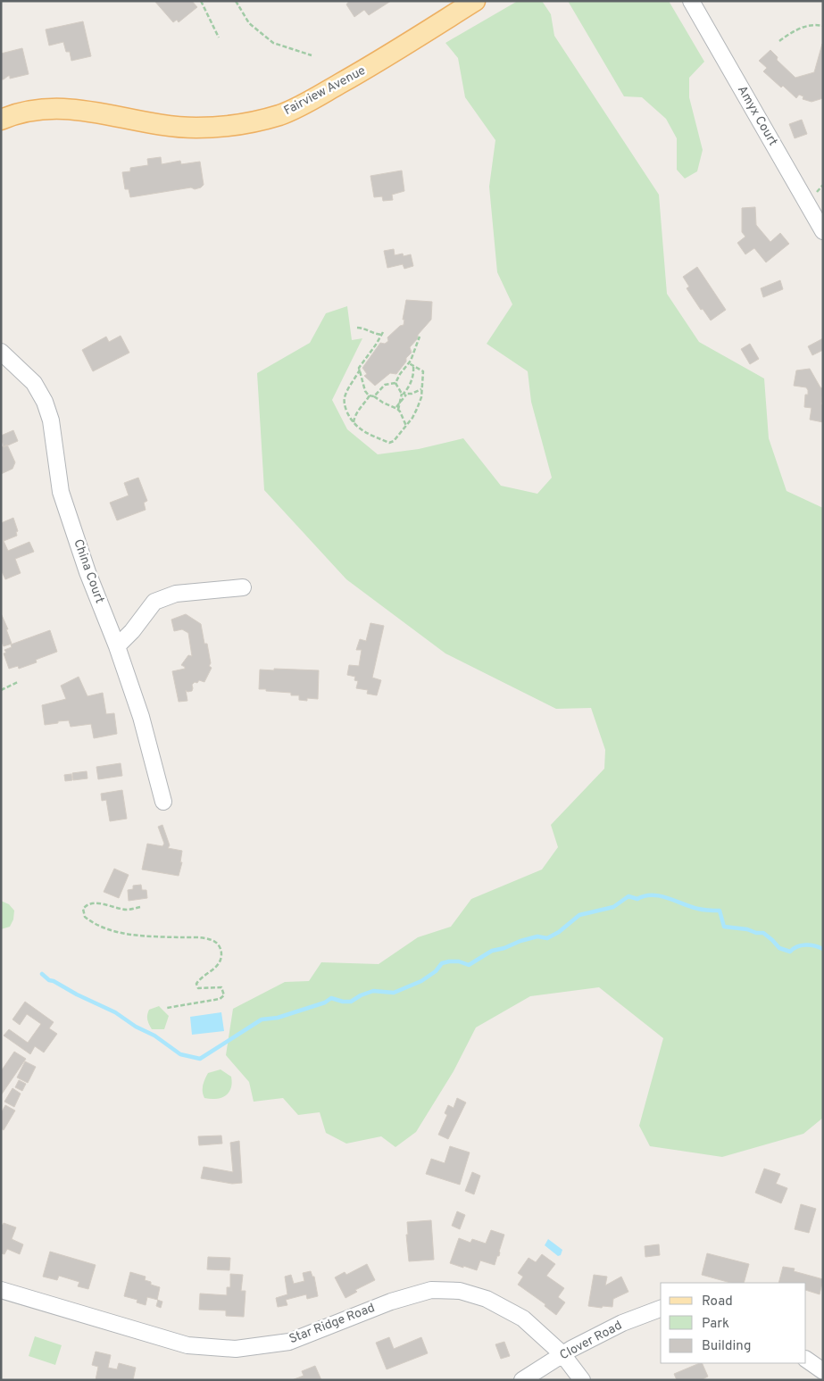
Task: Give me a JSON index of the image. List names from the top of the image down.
{
  "streets": {
    "main road": ["Fairview Avenue"],
    "street": [
      "Amyx Court",
      "China Court",
      "Star Ridge Road",
      "Clover Road"
    ]
  },
  "crossings": [
    ["Star Ridge Road", "Clover Road"]
  ],
  "legend": ["Road", "Park", "Building"]
}
